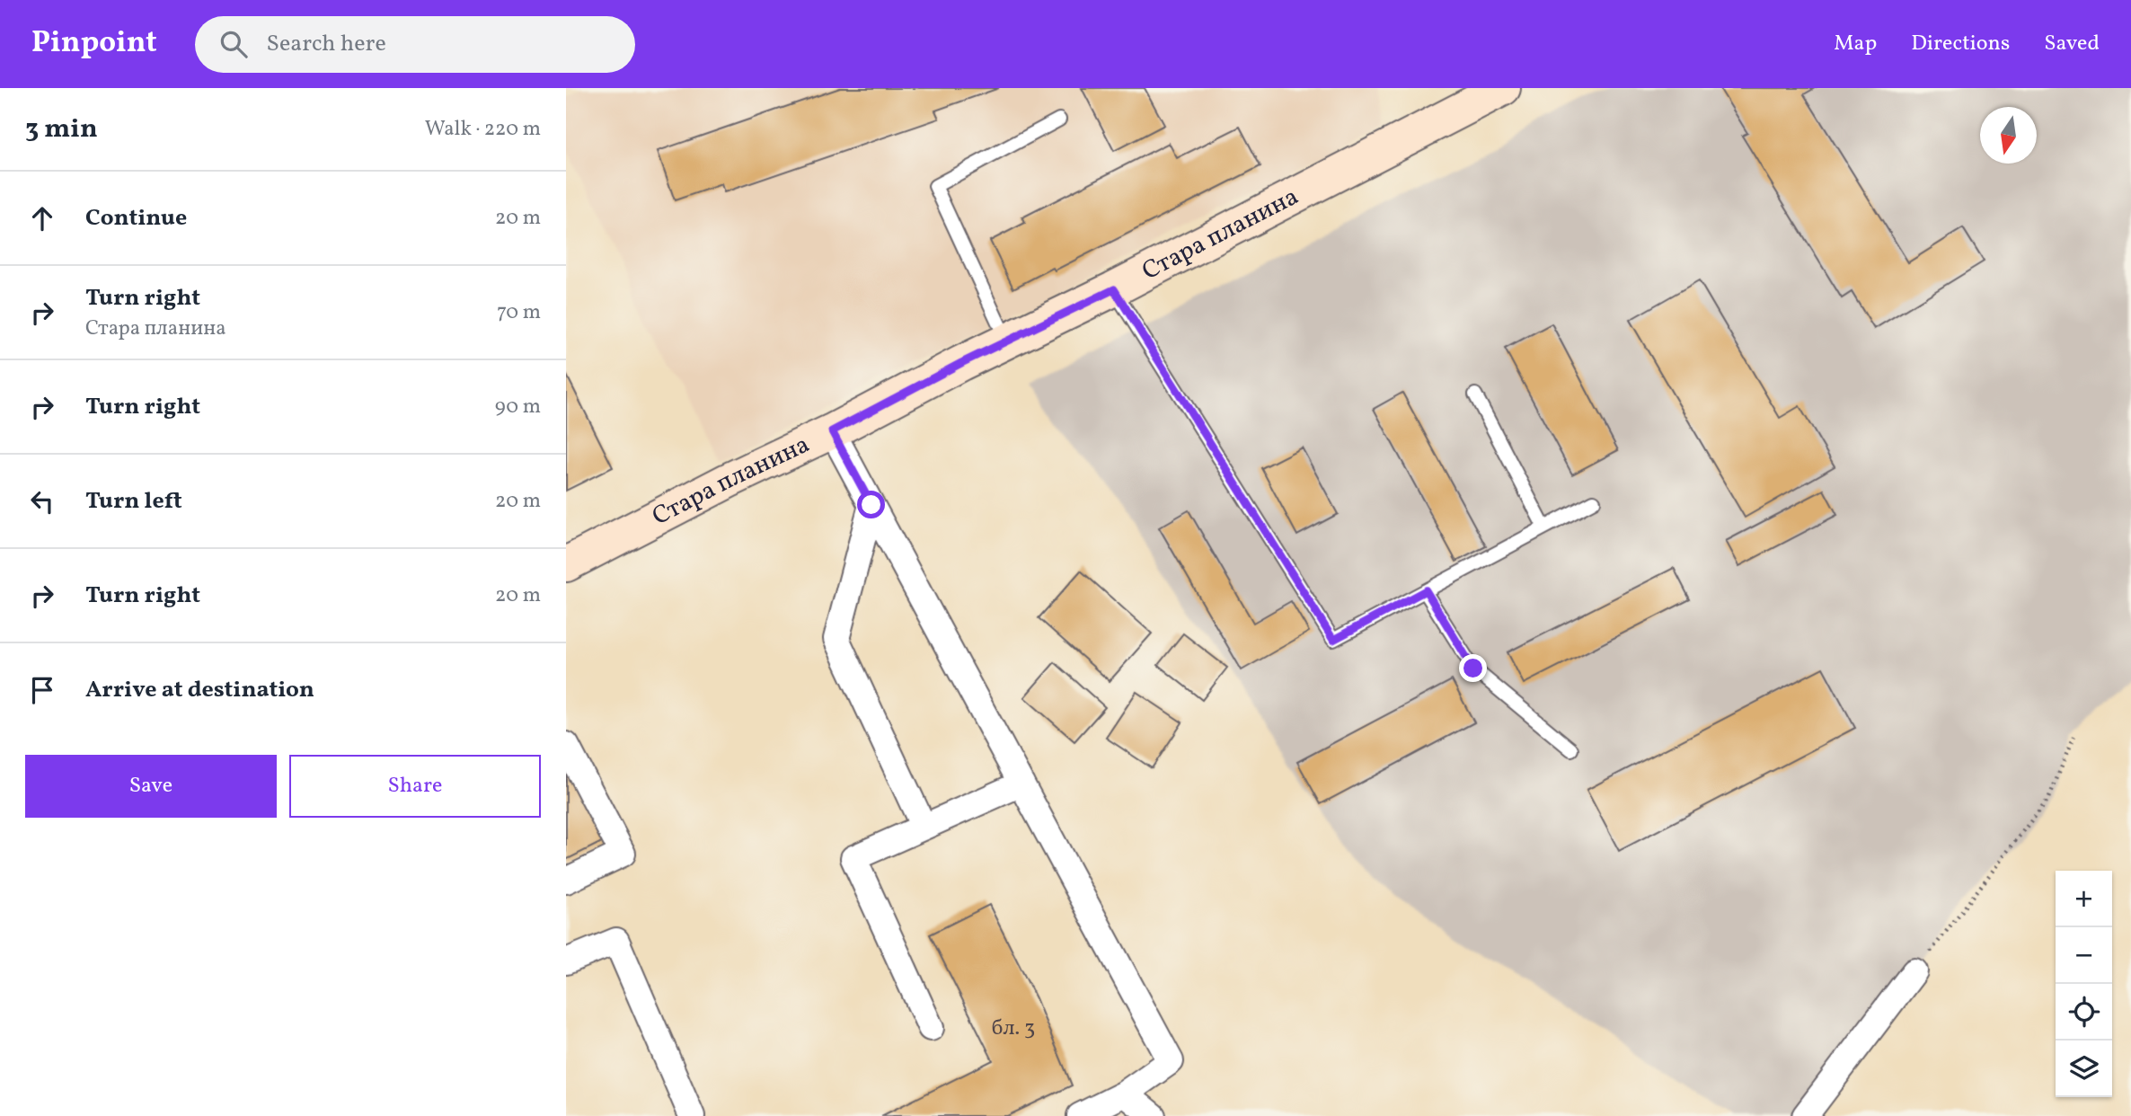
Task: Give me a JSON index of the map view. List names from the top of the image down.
{
  "streets": {
    "street": ["Стара планина"]
  },
  "house_numbers": ["бл. 3"],
  "north": "bottom",
  "page": {
    "header": "Pinpoint",
    "search": "Search here",
    "nav": ["Map", "Directions", "Saved"],
    "heading": ["3 min", "Walk · 220 m"],
    "list": [
      ["Continue", "20 m"],
      ["Turn right", "Стара планина", "70 m"],
      ["Turn right", "90 m"],
      ["Turn left", "20 m"],
      ["Turn right", "20 m"],
      "Arrive at destination"
    ],
    "buttons": ["Save", "Share"],
    "map_buttons": ["+", "−"]
  }
}
